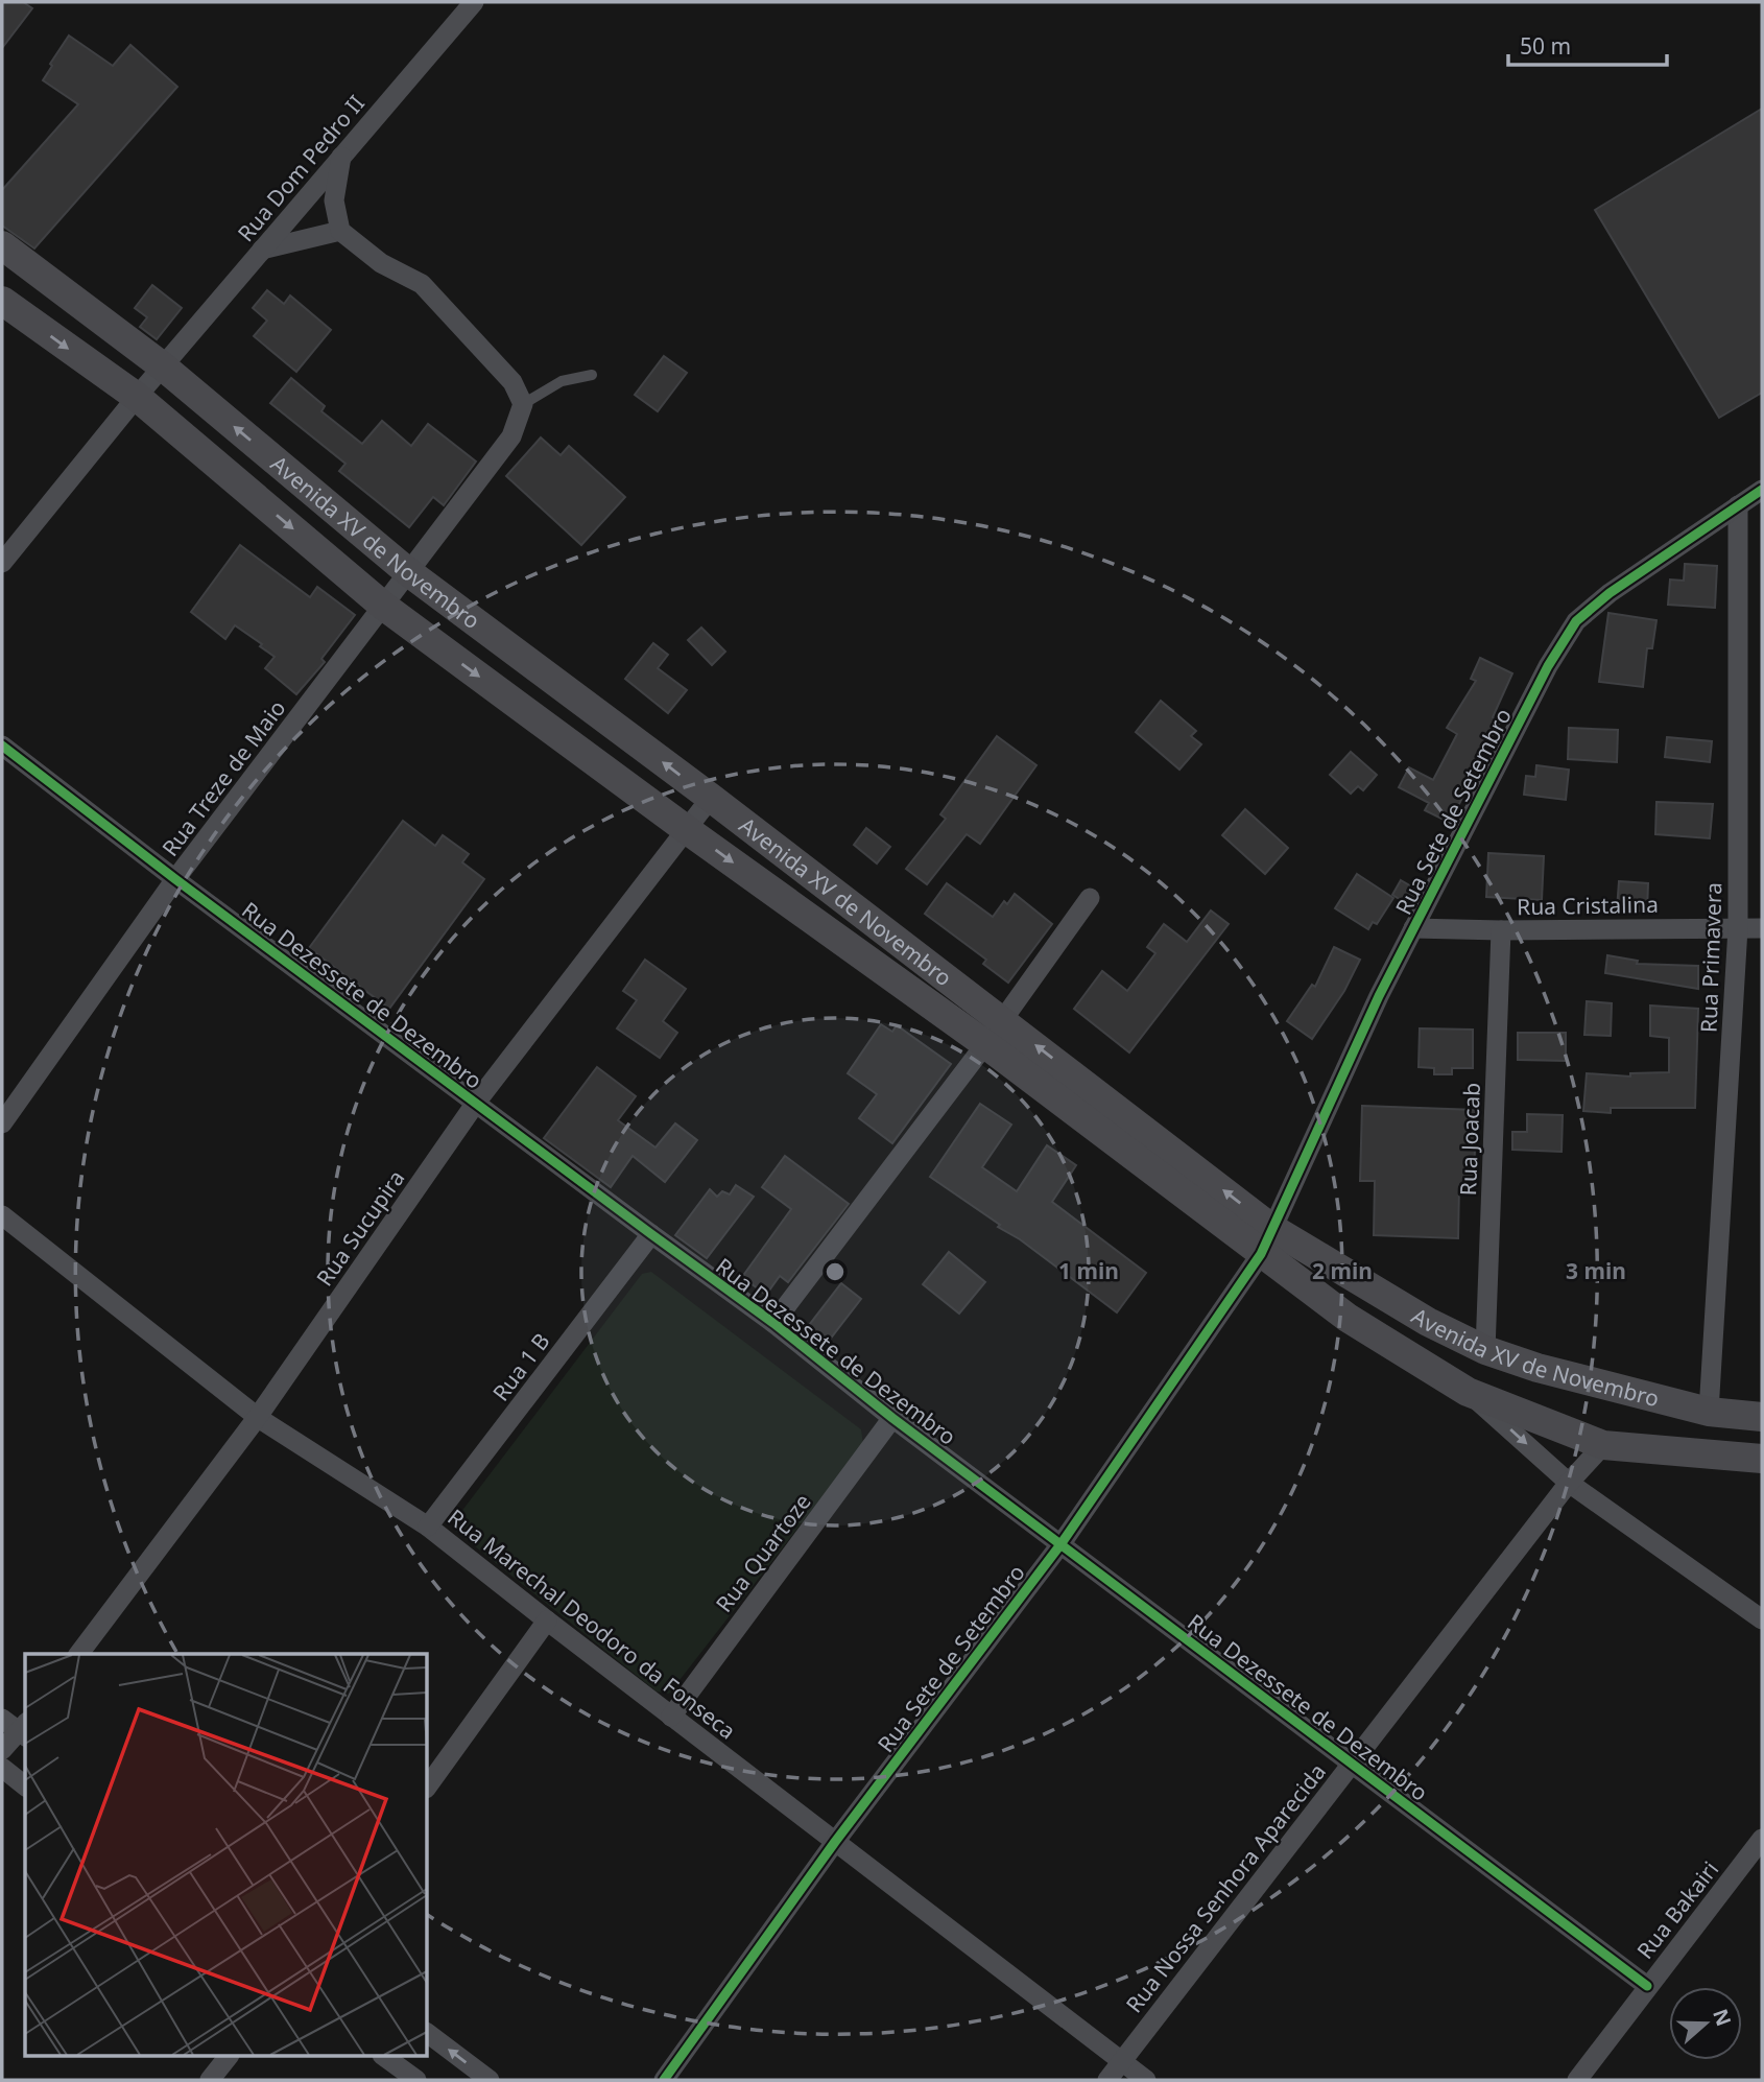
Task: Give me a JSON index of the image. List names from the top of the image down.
{
  "streets": {
    "main road": ["Avenida XV de Novembro"],
    "street": [
      "Rua Dom Pedro II",
      "Rua Treze de Maio",
      "Rua Sete de Setembro",
      "Rua Cristalina",
      "Rua Primavera",
      "Rua Dezessete de Dezembro",
      "Rua Joacab",
      "Rua Sucupira",
      "Rua 1 B",
      "Rua Quartoze",
      "Rua Marechal Deodoro da Fonseca",
      "Rua Nossa Senhora Aparecida",
      "Rua Bakairi"
    ]
  },
  "crossings": [
    ["Rua Dom Pedro II", "Avenida XV de Novembro"],
    ["Avenida XV de Novembro", "Rua Treze de Maio"],
    ["Avenida XV de Novembro", "Rua Sete de Setembro"],
    ["Avenida XV de Novembro", "Rua Primavera"],
    ["Avenida XV de Novembro", "Rua Dezessete de Dezembro"],
    ["Avenida XV de Novembro", "Rua Joacab"],
    ["Avenida XV de Novembro", "Rua Sucupira"],
    ["Avenida XV de Novembro", "Rua Nossa Senhora Aparecida"],
    ["Rua Treze de Maio", "Rua Dezessete de Dezembro"],
    ["Rua Sete de Setembro", "Rua Cristalina"],
    ["Rua Sete de Setembro", "Rua Primavera"],
    ["Rua Sete de Setembro", "Rua Dezessete de Dezembro"],
    ["Rua Sete de Setembro", "Rua Marechal Deodoro da Fonseca"],
    ["Rua Cristalina", "Rua Primavera"],
    ["Rua Cristalina", "Rua Joacab"],
    ["Rua Dezessete de Dezembro", "Rua Sucupira"],
    ["Rua Dezessete de Dezembro", "Rua 1 B"],
    ["Rua Dezessete de Dezembro", "Rua Quartoze"],
    ["Rua Dezessete de Dezembro", "Rua Nossa Senhora Aparecida"],
    ["Rua Dezessete de Dezembro", "Rua Bakairi"],
    ["Rua Sucupira", "Rua Marechal Deodoro da Fonseca"],
    ["Rua 1 B", "Rua Marechal Deodoro da Fonseca"],
    ["Rua Quartoze", "Rua Marechal Deodoro da Fonseca"],
    ["Rua Marechal Deodoro da Fonseca", "Rua Nossa Senhora Aparecida"]
  ],
  "scale_bar": "50 m",
  "north": "right",
  "rings": ["1 min", "2 min", "3 min"]
}
